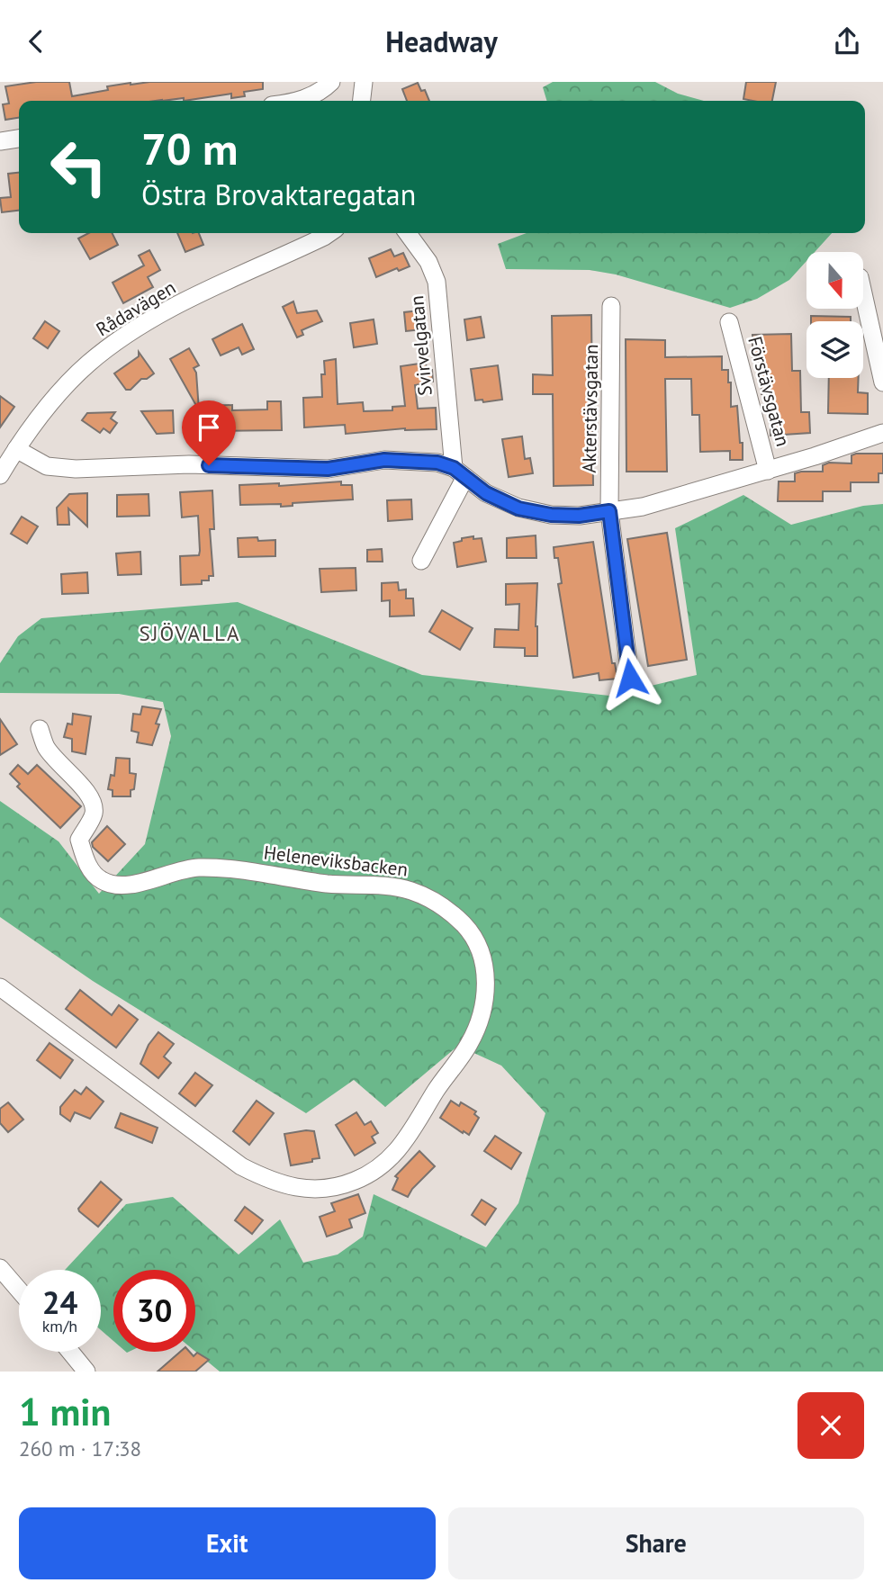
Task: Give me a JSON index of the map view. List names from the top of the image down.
{
  "streets": {
    "street": [
      "Rådavägen",
      "Svirvelgatan",
      "Förstävsgatan",
      "Akterstävsgatan",
      "Heleneviksbacken"
    ]
  },
  "districts": ["SJÖVALLA"],
  "north": "bottom",
  "page": {
    "header": "Headway",
    "turn": ["70 m", "Östra Brovaktaregatan"],
    "speed": "24 km/h",
    "limit": "30",
    "heading": ["1 min", "260 m · 17:38"],
    "buttons": ["Exit", "Share"]
  }
}
